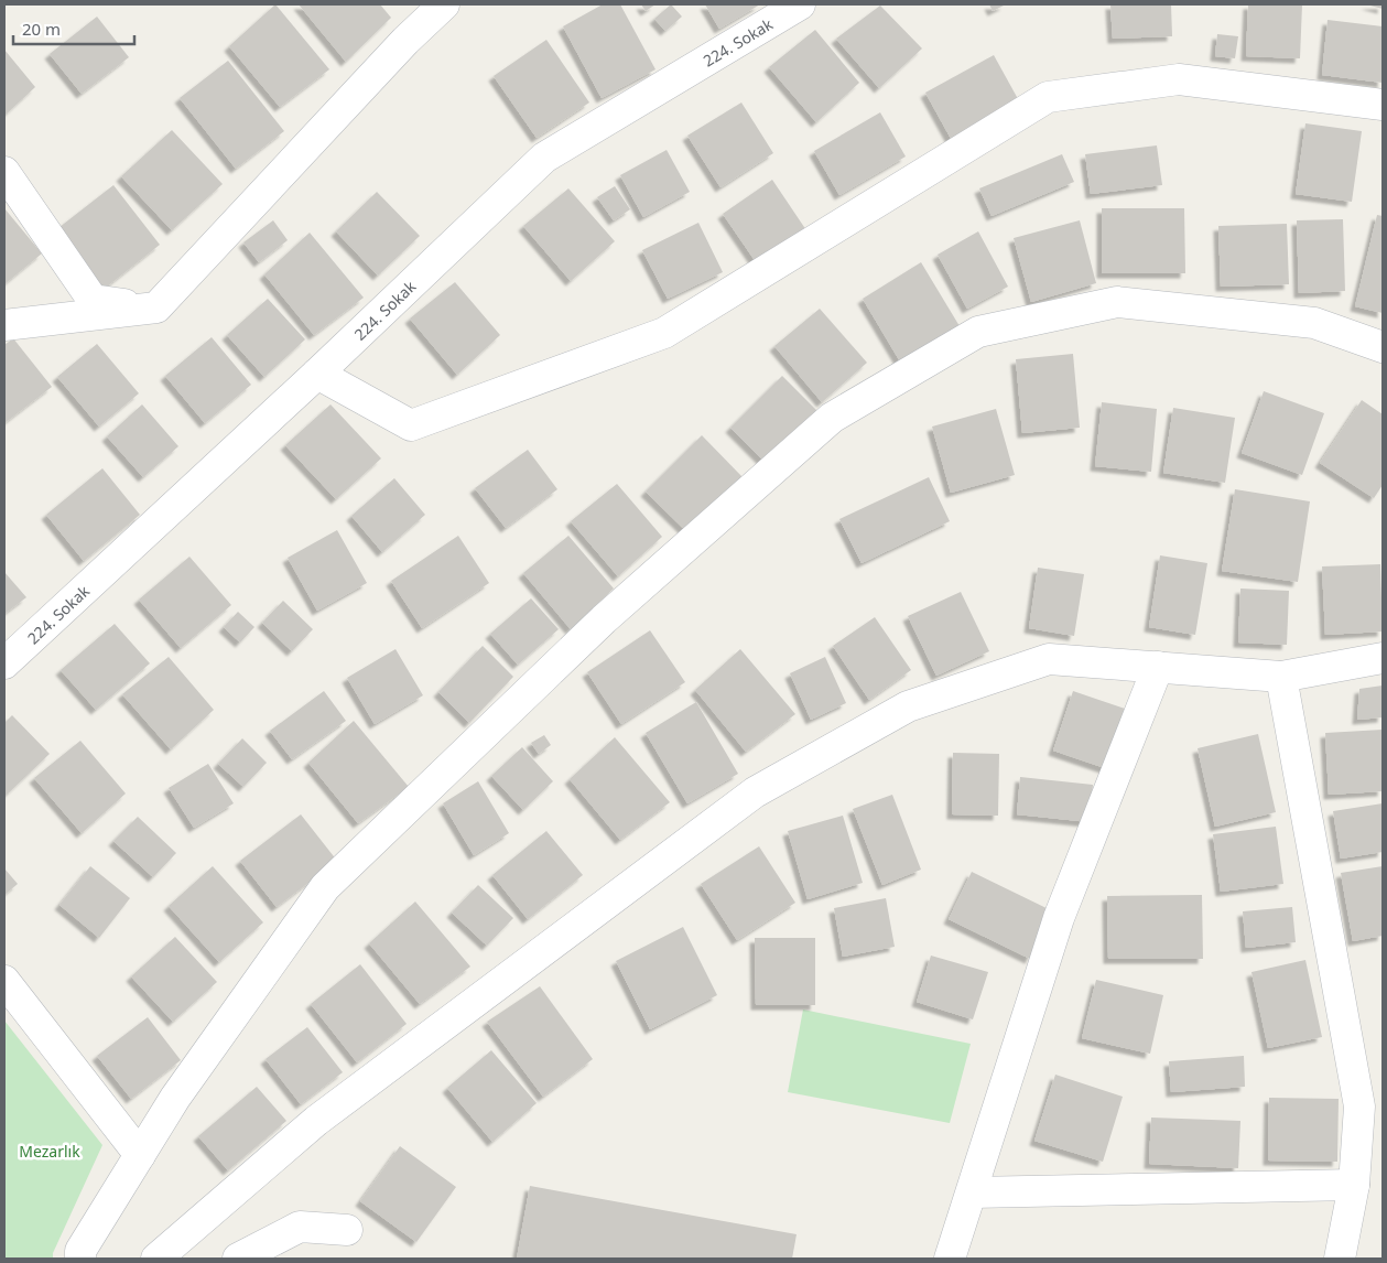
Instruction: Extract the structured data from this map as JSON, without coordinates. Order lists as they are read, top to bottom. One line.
{"streets":{"street":["224. Sokak"]},"parks":["Mezarlık"],"scale_bar":"20 m"}
